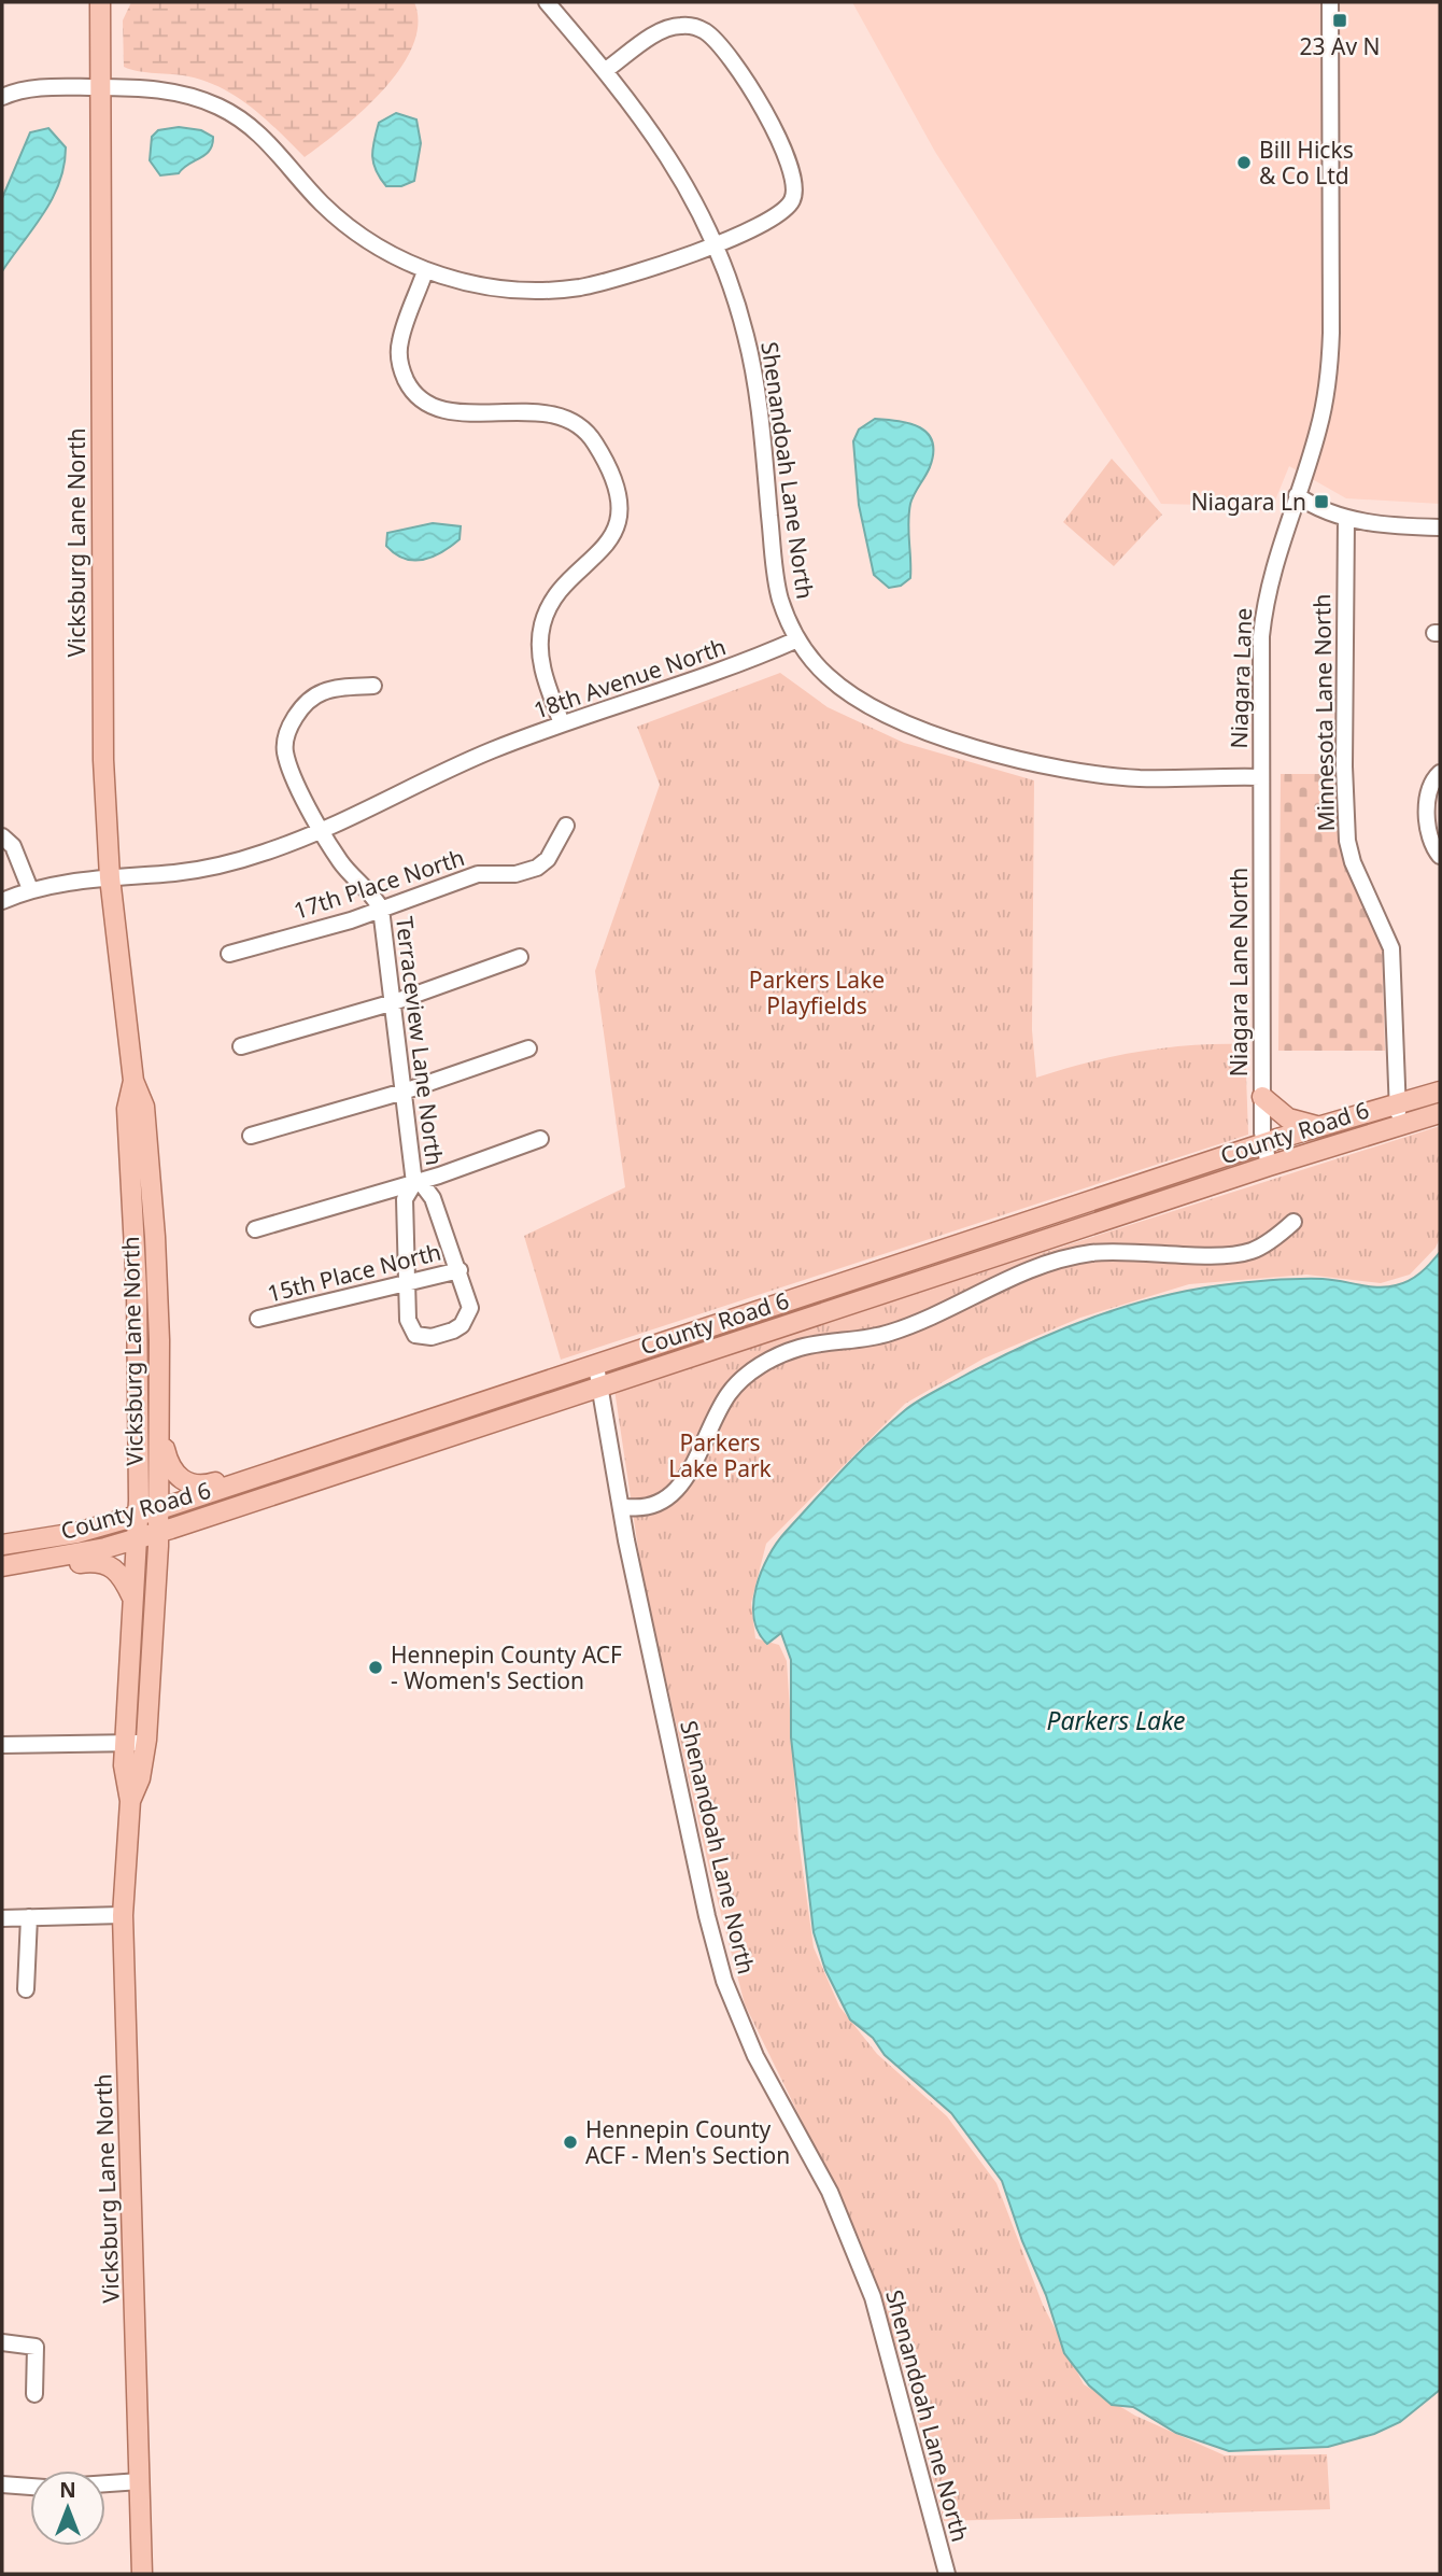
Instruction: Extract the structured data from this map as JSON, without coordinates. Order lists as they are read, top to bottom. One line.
{"streets":{"main road":["Vicksburg Lane North","County Road 6"],"street":["Shenandoah Lane North","18th Avenue North","Niagara Lane","Minnesota Lane North","17th Place North","Niagara Lane North","Terraceview Lane North","15th Place North"]},"crossings":[["Shenandoah Lane North","18th Avenue North"],["Shenandoah Lane North","County Road 6"],["Vicksburg Lane North","18th Avenue North"],["Vicksburg Lane North","County Road 6"],["18th Avenue North","Terraceview Lane North"],["Niagara Lane","Niagara Lane North"],["Minnesota Lane North","County Road 6"],["17th Place North","Terraceview Lane North"],["Niagara Lane North","County Road 6"],["Terraceview Lane North","15th Place North"]],"water":["Parkers Lake"],"parks":["Parkers Lake Playfields","Parkers Lake Park"],"places":{"transit":["23 Av N","Niagara Ln"],"other":["Bill Hicks & Co Ltd","Hennepin County ACF - Women's Section","Hennepin County ACF - Men's Section"]},"north":"top"}
